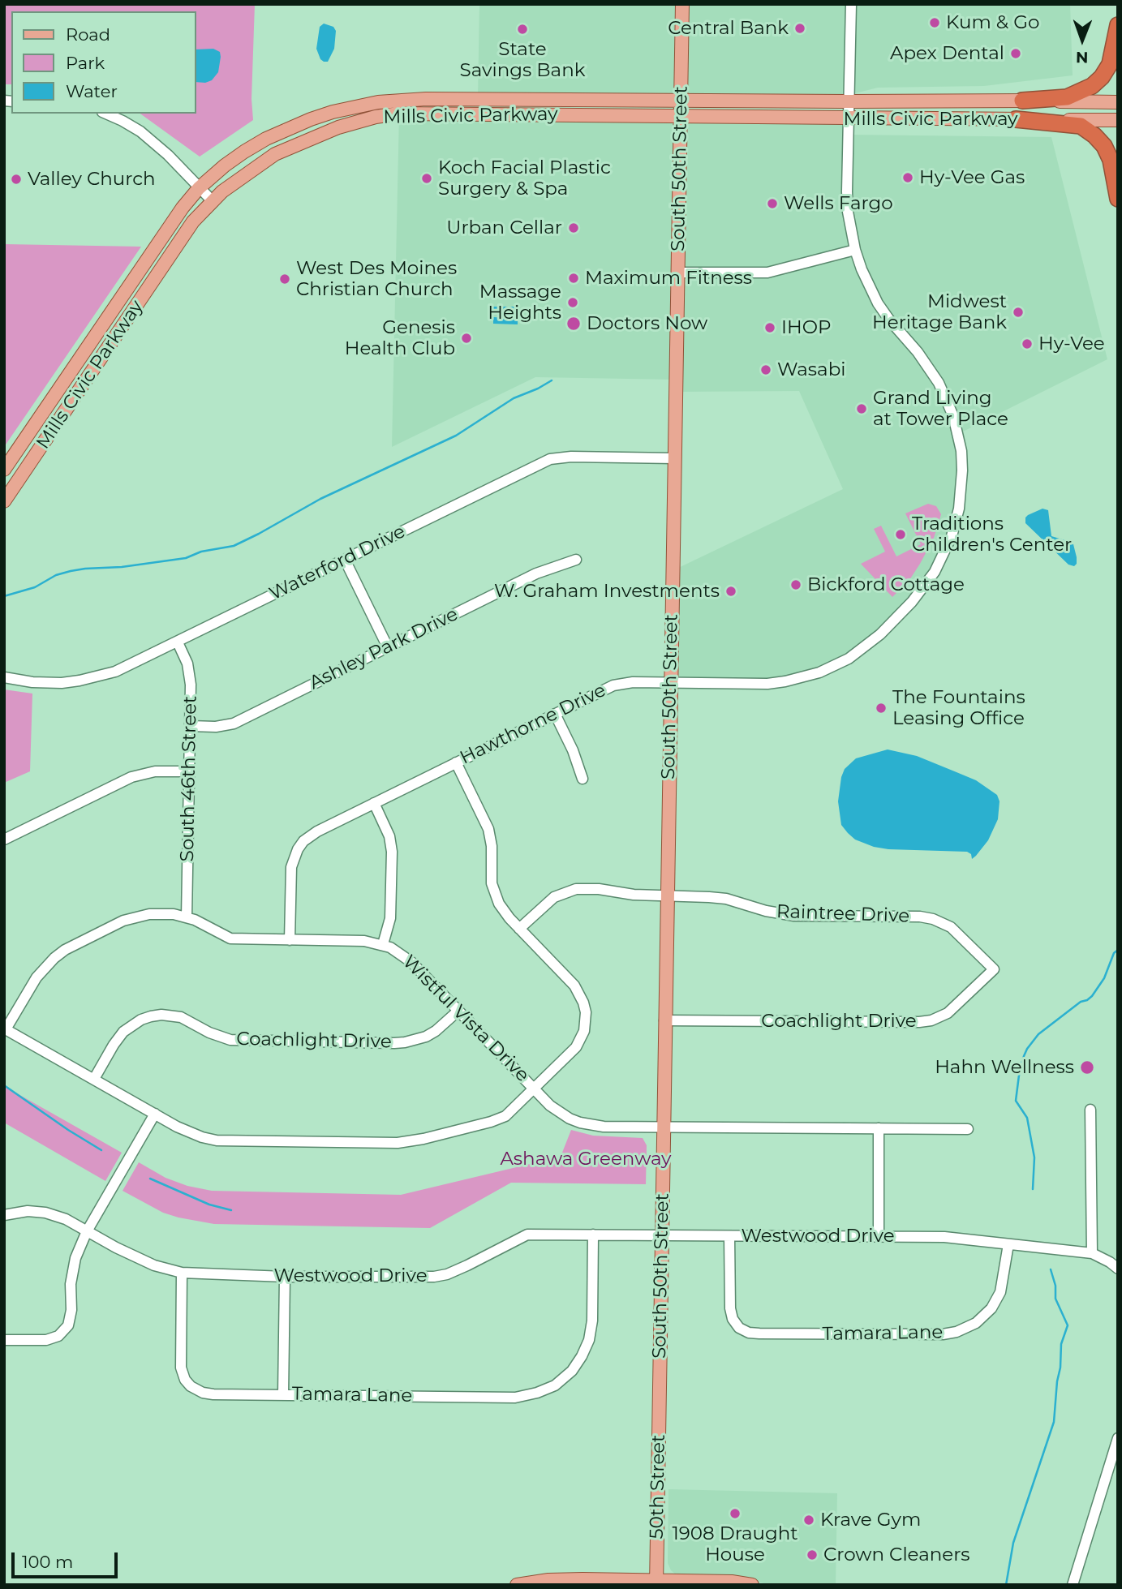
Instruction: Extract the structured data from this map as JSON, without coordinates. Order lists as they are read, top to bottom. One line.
{"streets":{"main road":["Mills Civic Parkway","South 50th Street","50th Street"],"street":["Waterford Drive","Ashley Park Drive","Hawthorne Drive","South 46th Street","Raintree Drive","Wistful Vista Drive","Coachlight Drive","Westwood Drive","Tamara Lane"]},"crossings":[["Mills Civic Parkway","South 50th Street"],["Mills Civic Parkway","Hawthorne Drive"],["South 50th Street","Waterford Drive"],["South 50th Street","Hawthorne Drive"],["South 50th Street","Raintree Drive"],["South 50th Street","Wistful Vista Drive"],["South 50th Street","Coachlight Drive"],["South 50th Street","Westwood Drive"],["South 50th Street","50th Street"],["Waterford Drive","South 46th Street"],["Ashley Park Drive","South 46th Street"],["Hawthorne Drive","Wistful Vista Drive"],["South 46th Street","Wistful Vista Drive"],["Raintree Drive","Coachlight Drive"],["Wistful Vista Drive","Coachlight Drive"],["Westwood Drive","Tamara Lane"]],"parks":["Ashawa Greenway"],"places":["Kum & Go","Central Bank","State Savings Bank","Apex Dental","Hy-Vee Gas","Koch Facial Plastic Surgery & Spa","Valley Church","Wells Fargo","Urban Cellar","Maximum Fitness","West Des Moines Christian Church","Massage Heights","Midwest Heritage Bank","Doctors Now","IHOP","Genesis Health Club","Hy-Vee","Wasabi","Grand Living at Tower Place","Traditions Children's Center","Bickford Cottage","W. Graham Investments","The Fountains Leasing Office","Hahn Wellness","1908 Draught House","Krave Gym","Crown Cleaners"],"legend":["Road","Park","Water"],"scale_bar":"100 m","north":"bottom"}
